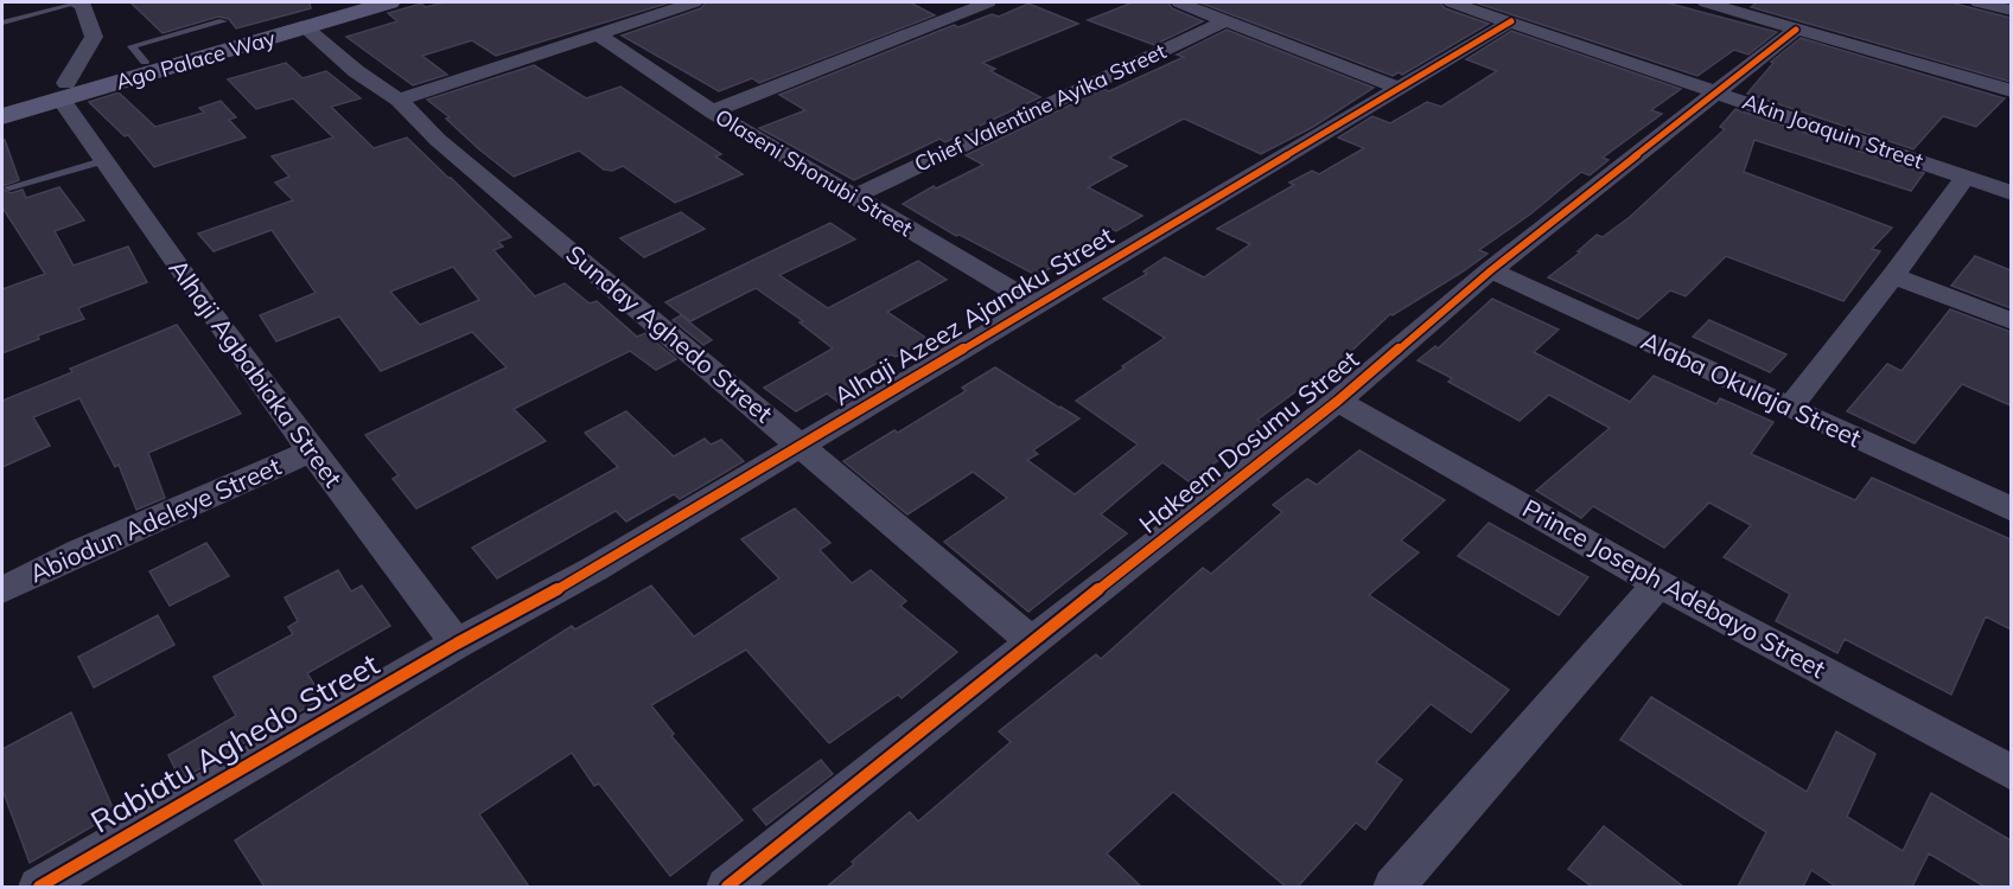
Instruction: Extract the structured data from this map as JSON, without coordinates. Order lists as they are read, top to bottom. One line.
{"streets":{"main road":["Ago Palace Way"],"street":["Chief Valentine Ayika Street","Akin Joaquin Street","Olaseni Shonubi Street","Alhaji Azeez Ajanaku Street","Sunday Aghedo Street","Alhaji Agbabiaka Street","Alaba Okulaja Street","Hakeem Dosumu Street","Abiodun Adeleye Street","Prince Joseph Adebayo Street","Rabiatu Aghedo Street"]},"crossings":[["Ago Palace Way","Sunday Aghedo Street"],["Ago Palace Way","Alhaji Agbabiaka Street"],["Chief Valentine Ayika Street","Olaseni Shonubi Street"],["Akin Joaquin Street","Alhaji Azeez Ajanaku Street"],["Akin Joaquin Street","Hakeem Dosumu Street"],["Olaseni Shonubi Street","Alhaji Azeez Ajanaku Street"],["Alhaji Azeez Ajanaku Street","Sunday Aghedo Street"],["Alhaji Azeez Ajanaku Street","Alhaji Agbabiaka Street"],["Alhaji Azeez Ajanaku Street","Rabiatu Aghedo Street"],["Sunday Aghedo Street","Hakeem Dosumu Street"],["Alhaji Agbabiaka Street","Abiodun Adeleye Street"],["Alhaji Agbabiaka Street","Rabiatu Aghedo Street"],["Alaba Okulaja Street","Hakeem Dosumu Street"],["Hakeem Dosumu Street","Prince Joseph Adebayo Street"]]}
